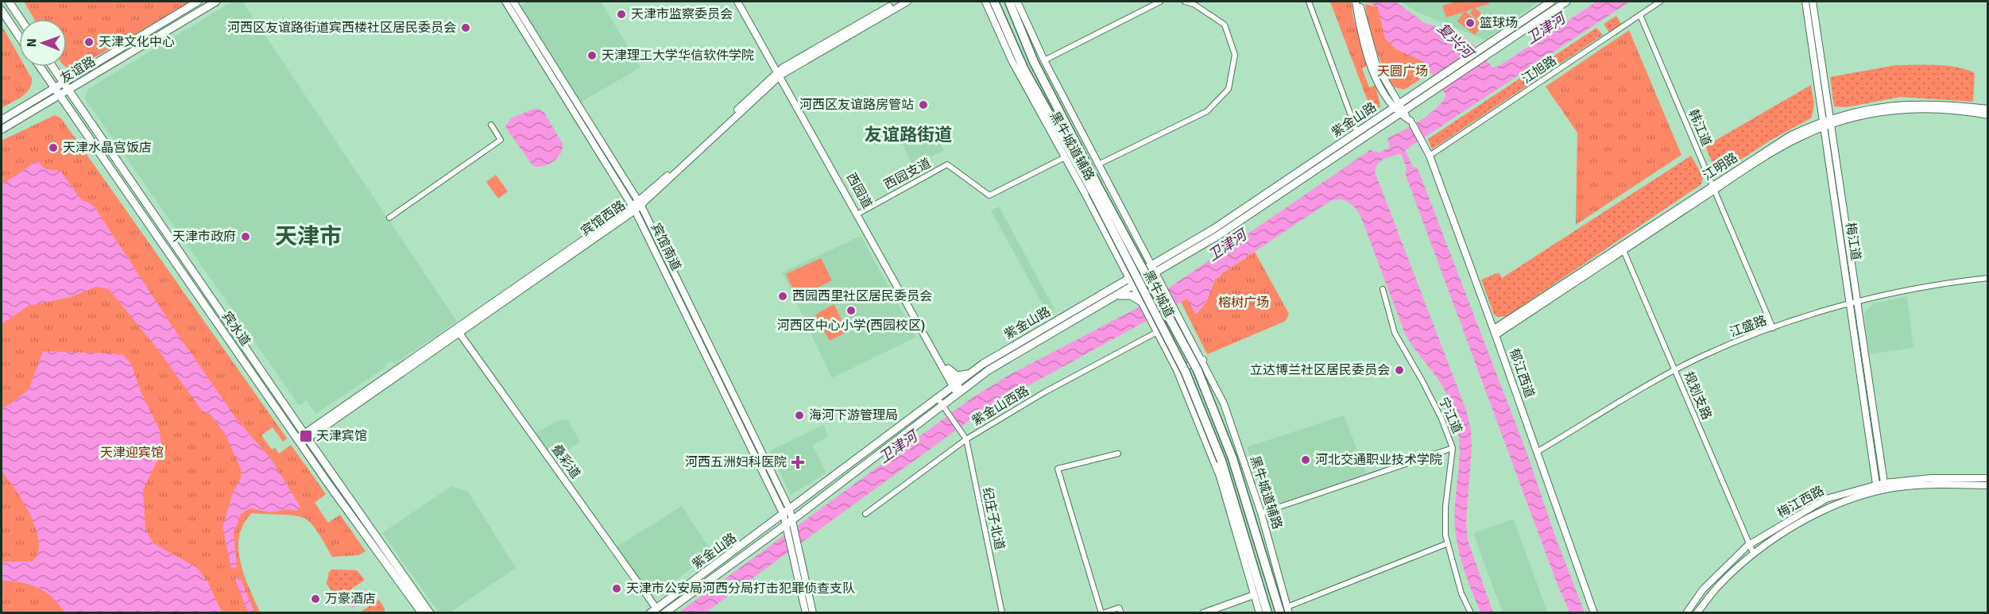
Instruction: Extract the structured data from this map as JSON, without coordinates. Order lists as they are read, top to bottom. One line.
{"streets":{"highway":["黑牛城道"],"main road":["友谊路","紫金山路","黑牛城道辅路","江明路","西园道","宾馆西路","梅江道","宾馆南道","宾水道","郁江西道","叠彩道","梅江西路"],"street":["江旭路","韩江道","西园支道","江盛路","规划支路","紫金山西路","宁江道","纪庄子北道"]},"crossings":[["友谊路","宾水道"],["江旭路","韩江道"],["江旭路","郁江西道"],["紫金山路","黑牛城道辅路"],["紫金山路","西园道"],["紫金山路","宾馆南道"],["紫金山路","郁江西道"],["紫金山路","叠彩道"],["紫金山路","纪庄子北道"],["韩江道","江明路"],["韩江道","江盛路"],["黑牛城道辅路","西园支道"],["黑牛城道辅路","紫金山西路"],["江明路","梅江道"],["江明路","郁江西道"],["江明路","规划支路"],["西园支道","西园道"],["宾馆西路","宾馆南道"],["宾馆西路","宾水道"],["宾馆西路","叠彩道"],["梅江道","江盛路"],["梅江道","梅江西路"],["江盛路","郁江西道"],["江盛路","规划支路"],["规划支路","梅江西路"],["紫金山西路","纪庄子北道"]],"districts":["友谊路街道","天津市"],"water":["卫津河","复兴河"],"parks":["天圆广场","榕树广场","天津迎宾馆"],"places":{"other":["天津市监察委员会","篮球场","河西区友谊路街道宾西楼社区居民委员会","天津文化中心","天津理工大学华信软件学院","河西区友谊路房管站","天津水晶宫饭店","天津市政府","西园西里社区居民委员会","河西区中心小学(西园校区)","立达博兰社区居民委员会","海河下游管理局","河北交通职业技术学院","天津市公安局河西分局打击犯罪侦查支队","万豪酒店"],"transit":["天津宾馆"],"health":["河西五洲妇科医院"]},"north":"left"}
